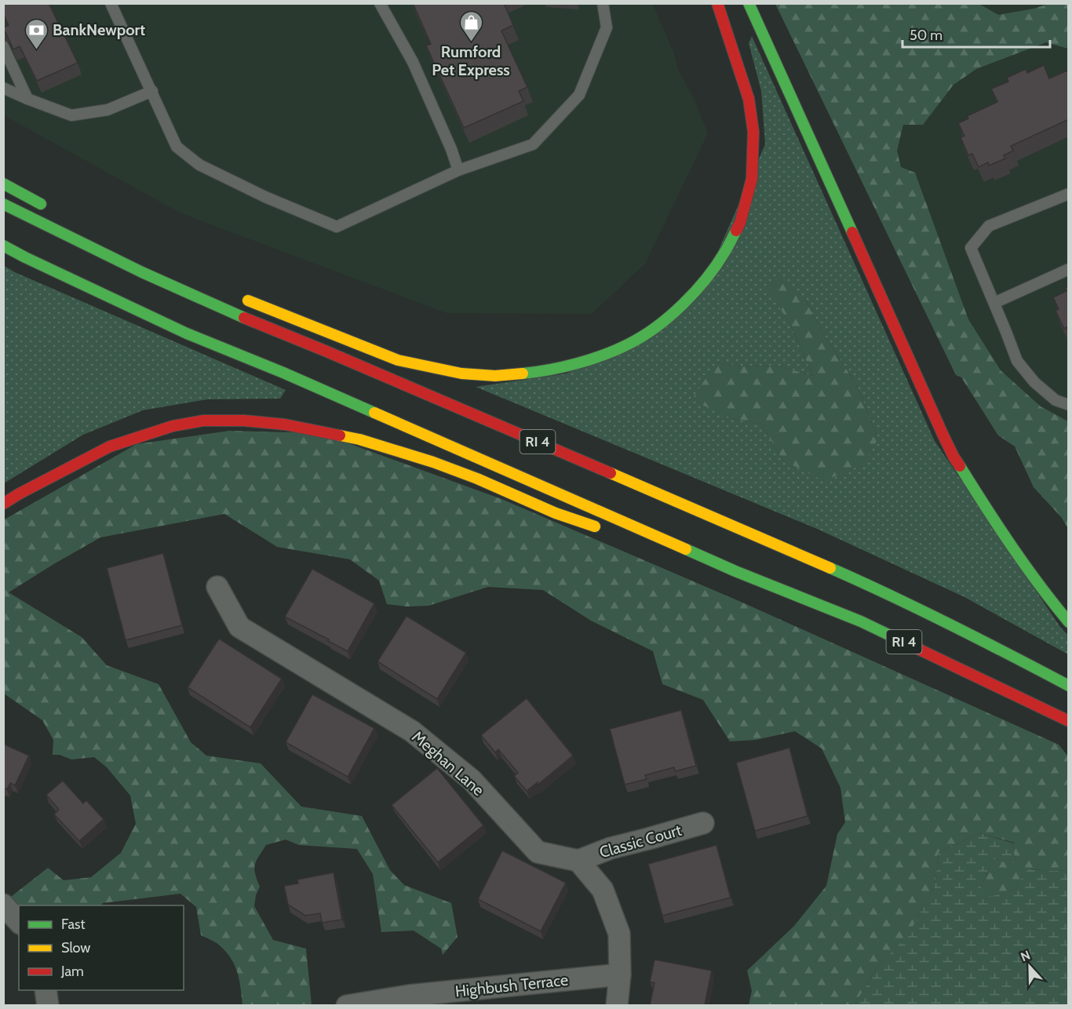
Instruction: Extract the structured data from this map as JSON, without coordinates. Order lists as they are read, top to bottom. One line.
{"streets":{"highway":["RI 4"],"street":["Meghan Lane","Classic Court","Highbush Terrace"]},"crossings":[["Meghan Lane","Classic Court"]],"places":{"shop":["Rumford Pet Express"],"bank":["BankNewport"]},"legend":["Fast","Slow","Jam"],"scale_bar":"50 m","north":"top"}
